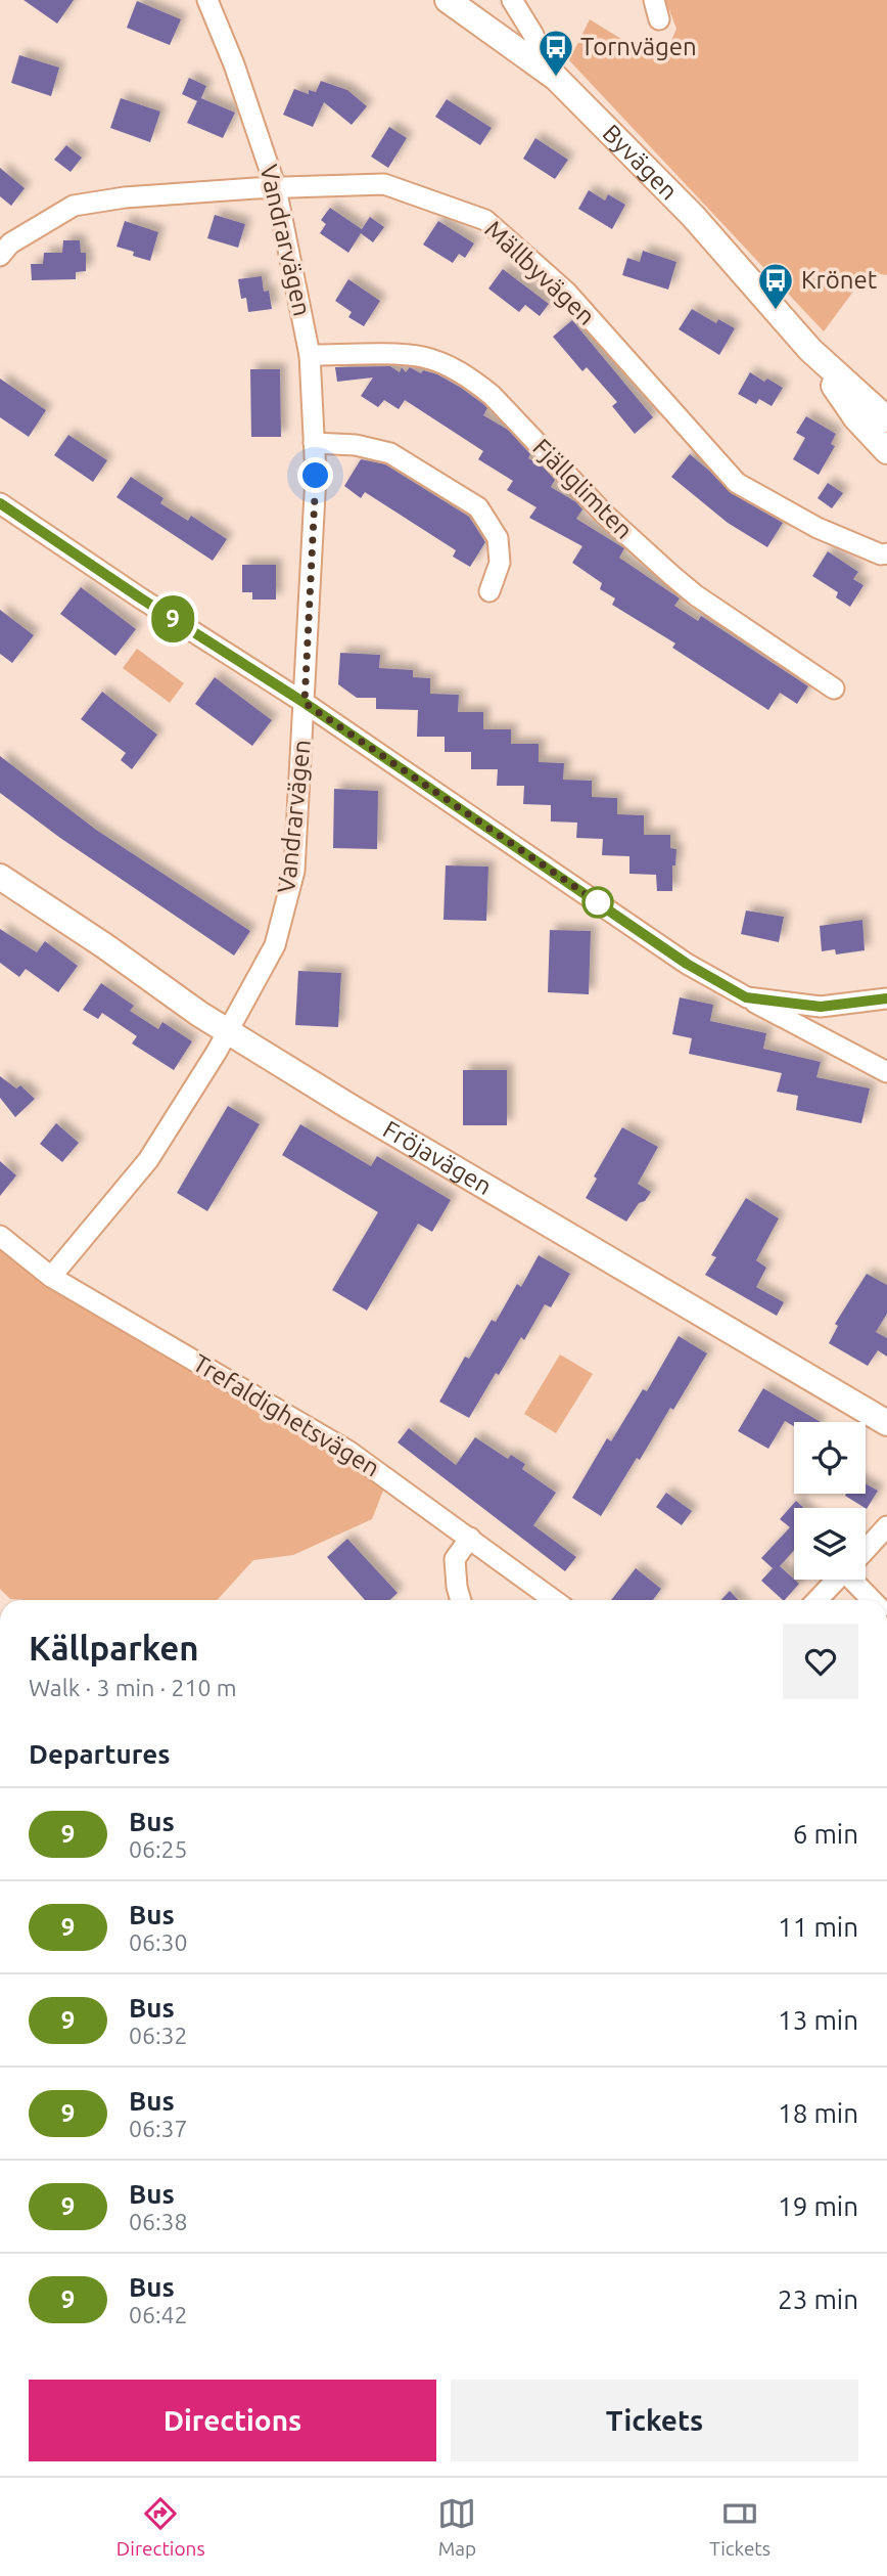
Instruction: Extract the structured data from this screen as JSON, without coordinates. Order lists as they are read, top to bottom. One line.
{"streets":{"street":["Byvägen","Vandrarvägen","Mällbyvägen","Fjällglimten","Fröjavägen","Trefaldighetsvägen"]},"crossings":[["Vandrarvägen","Mällbyvägen"],["Vandrarvägen","Fjällglimten"],["Vandrarvägen","Fröjavägen"],["Vandrarvägen","Trefaldighetsvägen"]],"places":{"bus stop":["Tornvägen","Krönet"]},"lines":["bus line 9"],"page":{"on_map":"9","heading":[["Källparken","Walk · 3 min · 210 m"],"Departures"],"list":[{"mark":"9","name":"Bus","note":"06:25","value":"6 min"},{"mark":"9","name":"Bus","note":"06:30","value":"11 min"},{"mark":"9","name":"Bus","note":"06:32","value":"13 min"},{"mark":"9","name":"Bus","note":"06:37","value":"18 min"},{"mark":"9","name":"Bus","note":"06:38","value":"19 min"},{"mark":"9","name":"Bus","note":"06:42","value":"23 min"}],"buttons":["Directions","Tickets"],"tabs":["Directions","Map","Tickets"]}}
